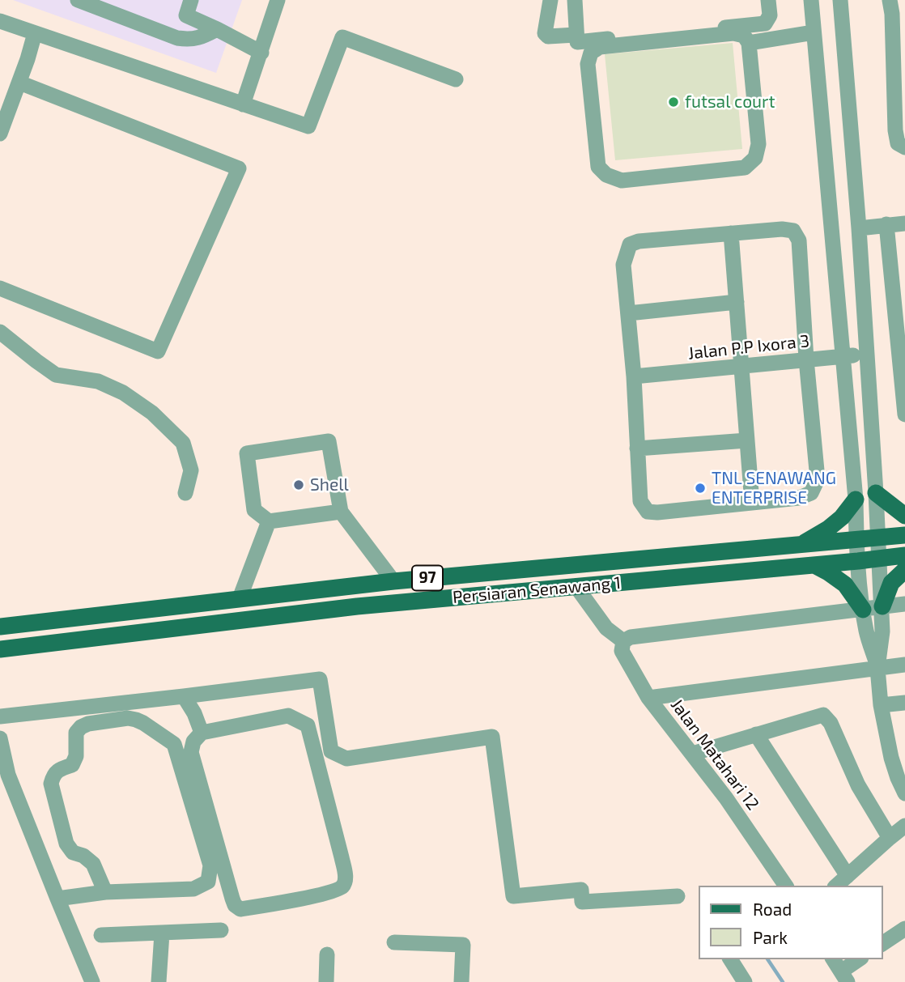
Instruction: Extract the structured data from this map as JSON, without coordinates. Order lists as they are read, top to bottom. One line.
{"streets":{"main road":["97","Persiaran Senawang 1"],"street":["Jalan P.P Ixora 3","Jalan Matahari 12"]},"places":["futsal court","Shell","TNL SENAWANG ENTERPRISE"],"legend":["Road","Park"]}
